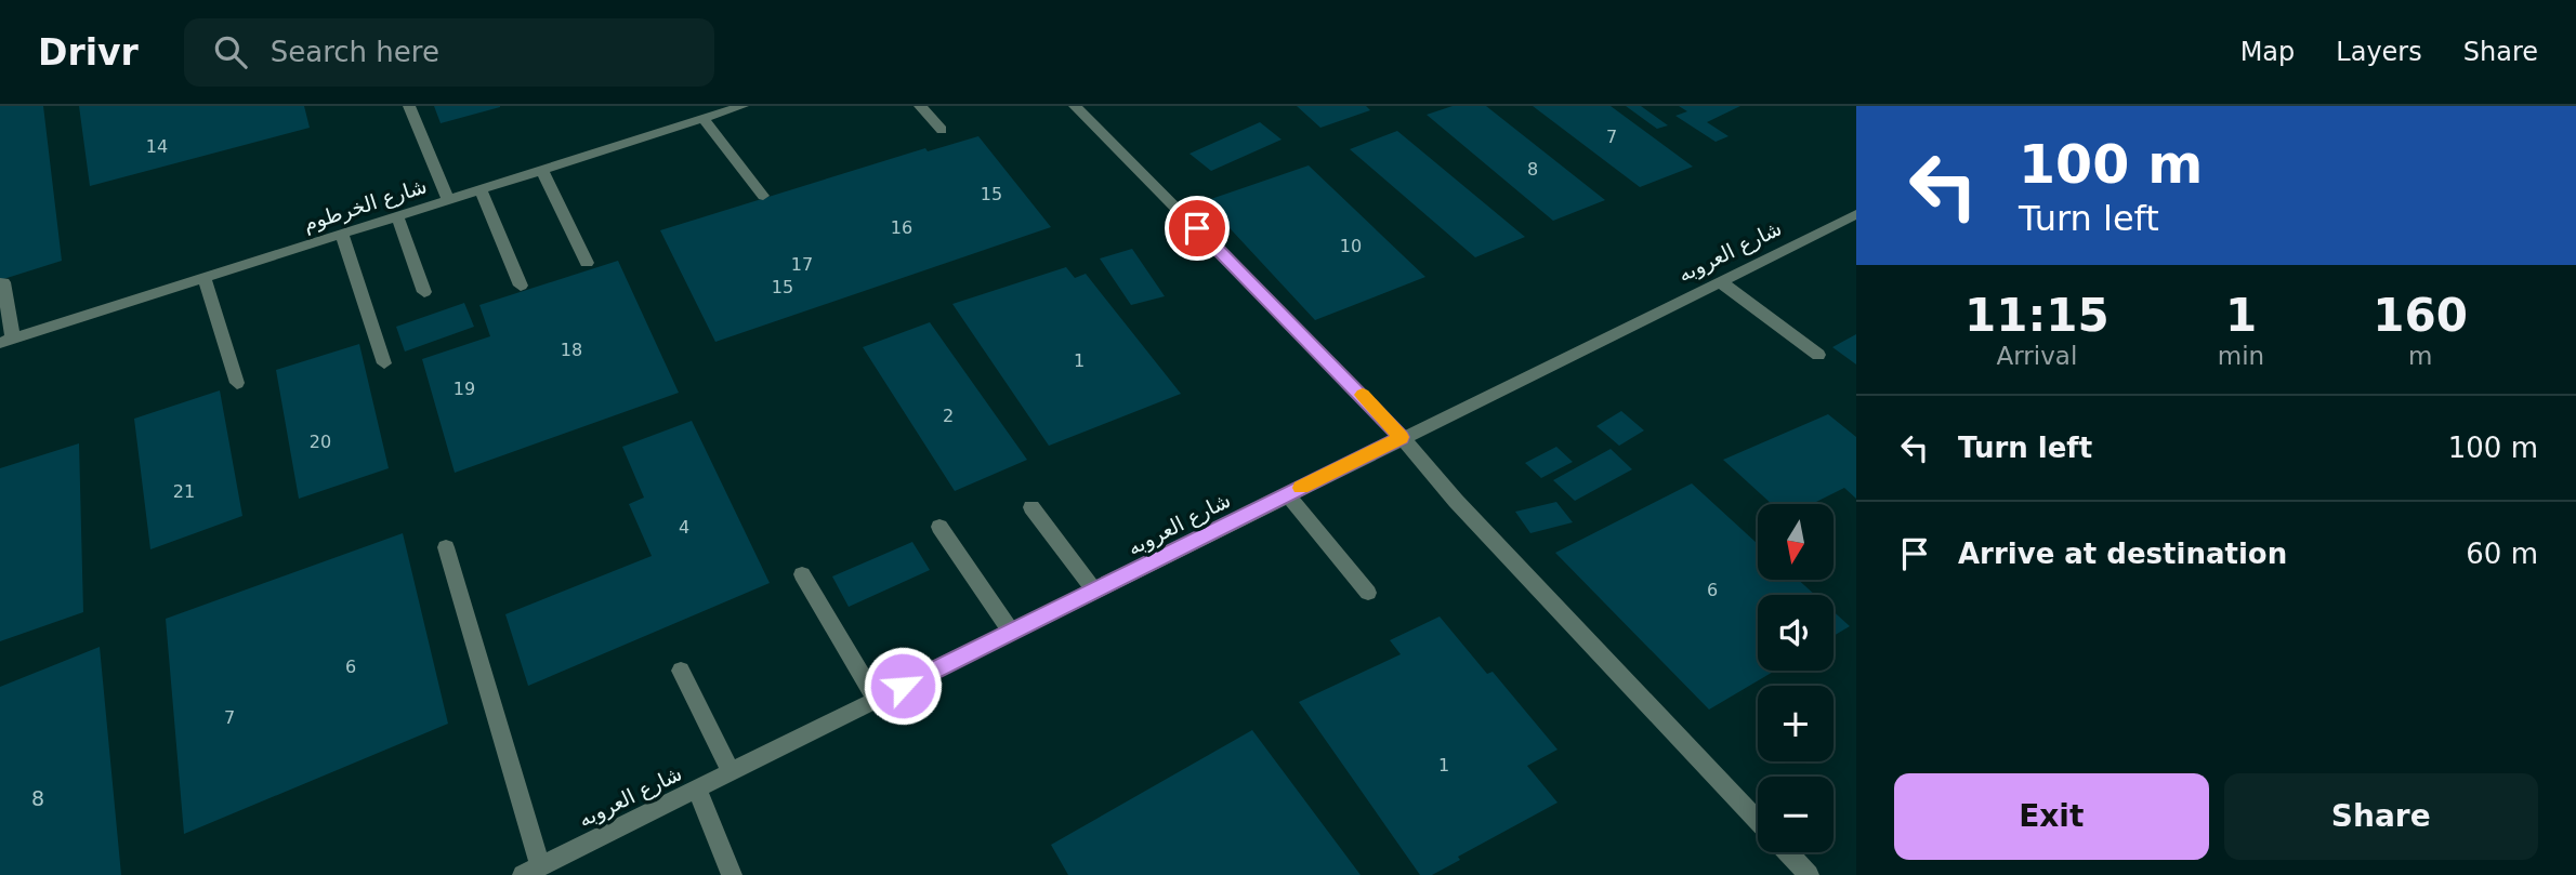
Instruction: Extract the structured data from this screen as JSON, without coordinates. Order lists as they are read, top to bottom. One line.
{"streets":{"lane":["شارع الخرطوم","شارع العروبه"]},"house_numbers":["7","14","8","15","16","10","17","15","18","1","19","2","20","21","4","6","6","7","1","8"],"north":"bottom","page":{"header":"Drivr","search":"Search here","nav":["Map","Layers","Share"],"turn":["100 m","Turn left"],"eta":["11:15","Arrival","1","min","160","m"],"list":[{"name":"Turn left","value":"100 m"},{"name":"Arrive at destination","value":"60 m"}],"map_buttons":["+","−"],"buttons":["Exit","Share"]}}
